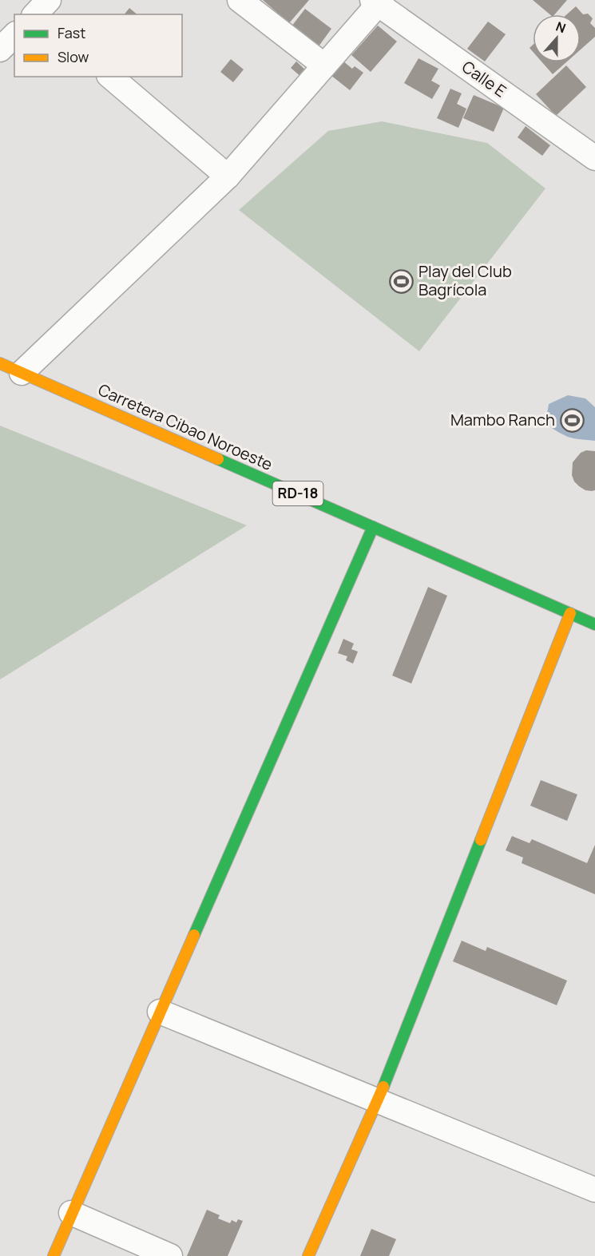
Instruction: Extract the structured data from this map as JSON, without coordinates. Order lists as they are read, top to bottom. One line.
{"streets":{"street":["Calle E","Carretera Cibao Noroeste","RD-18"]},"places":{"sports":["Play del Club Bagrícola","Mambo Ranch"]},"legend":["Fast","Slow"],"north":"top"}
